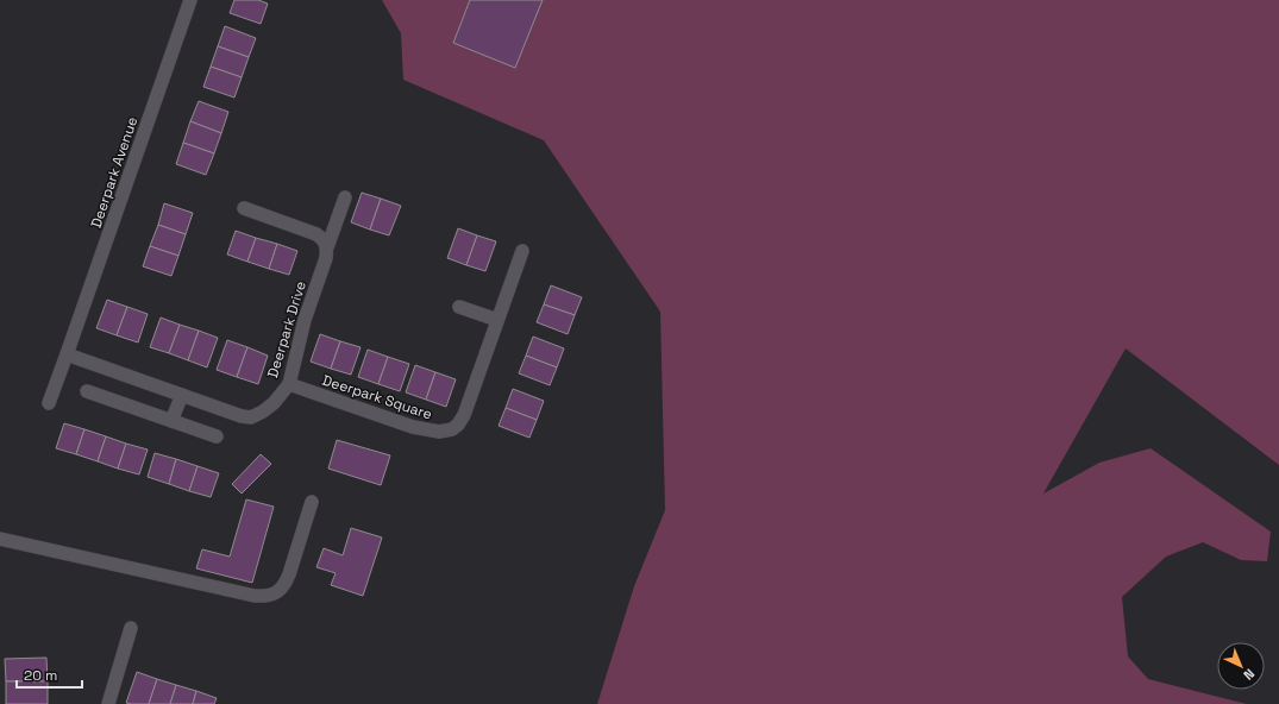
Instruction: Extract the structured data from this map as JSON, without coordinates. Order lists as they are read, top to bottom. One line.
{"streets":{"street":["Deerpark Avenue","Deerpark Drive","Deerpark Square"]},"crossings":[["Deerpark Avenue","Deerpark Drive"],["Deerpark Drive","Deerpark Square"]],"scale_bar":"20 m","north":"bottom right"}
